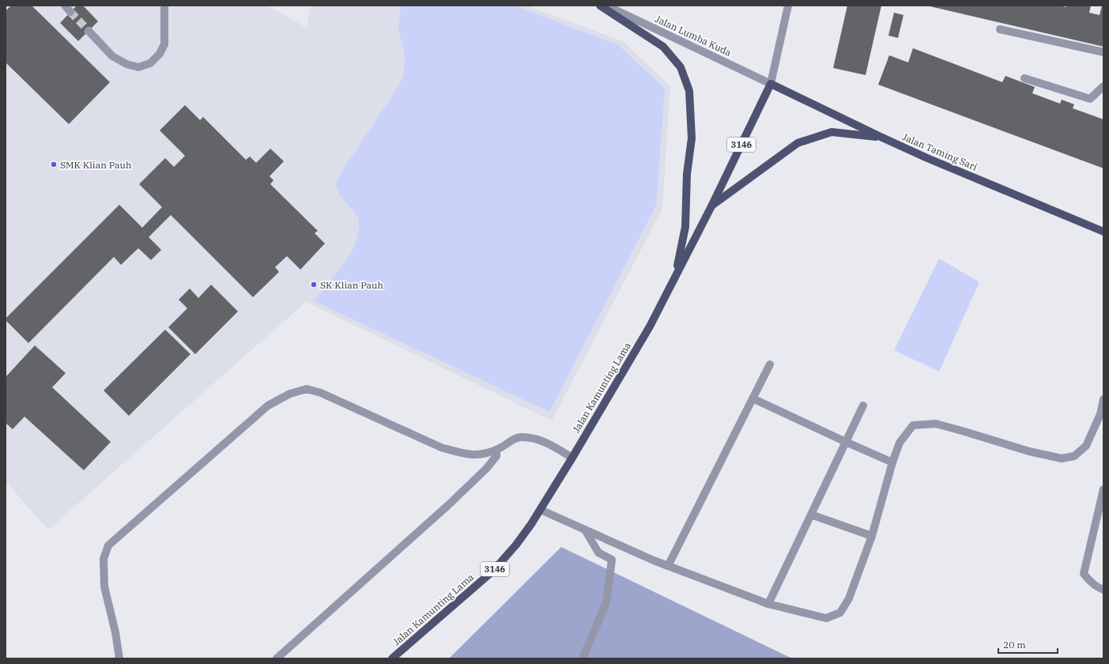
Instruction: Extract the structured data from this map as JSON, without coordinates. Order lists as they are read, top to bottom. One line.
{"streets":{"main road":["3146","Jalan Taming Sari","Jalan Kamunting Lama"],"street":["Jalan Lumba Kuda"]},"crossings":[["Jalan Lumba Kuda","Jalan Taming Sari"],["Jalan Lumba Kuda","Jalan Kamunting Lama"],["Jalan Taming Sari","Jalan Kamunting Lama"]],"places":["SMK Klian Pauh","SK Klian Pauh"],"scale_bar":"20 m"}
